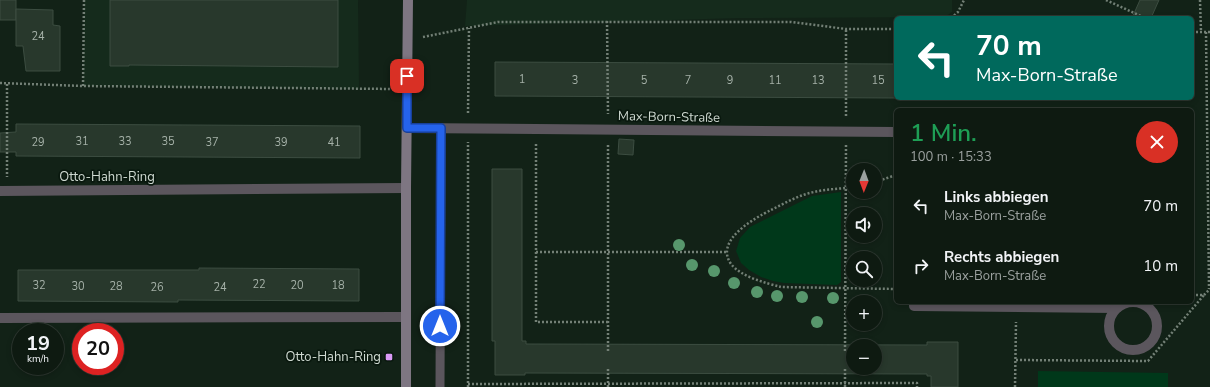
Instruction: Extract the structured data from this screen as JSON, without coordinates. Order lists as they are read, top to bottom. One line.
{"streets":{"street":["Max-Born-Straße","Otto-Hahn-Ring"]},"places":{"transit":["Otto-Hahn-Ring"]},"house_numbers":["24","1","3","5","7","9","11","13","15","31","33","35","29","37","39","41","22","32","20","18","30","28","26","24"],"north":"bottom","page":{"turn":["70 m","Max-Born-Straße"],"heading":["1 Min.","100 m · 15:33"],"map_buttons":["+","−"],"list":[{"name":"Links abbiegen","note":"Max-Born-Straße","value":"70 m"},{"name":"Rechts abbiegen","note":"Max-Born-Straße","value":"10 m"}],"speed":"19 km/h","limit":"20"}}
